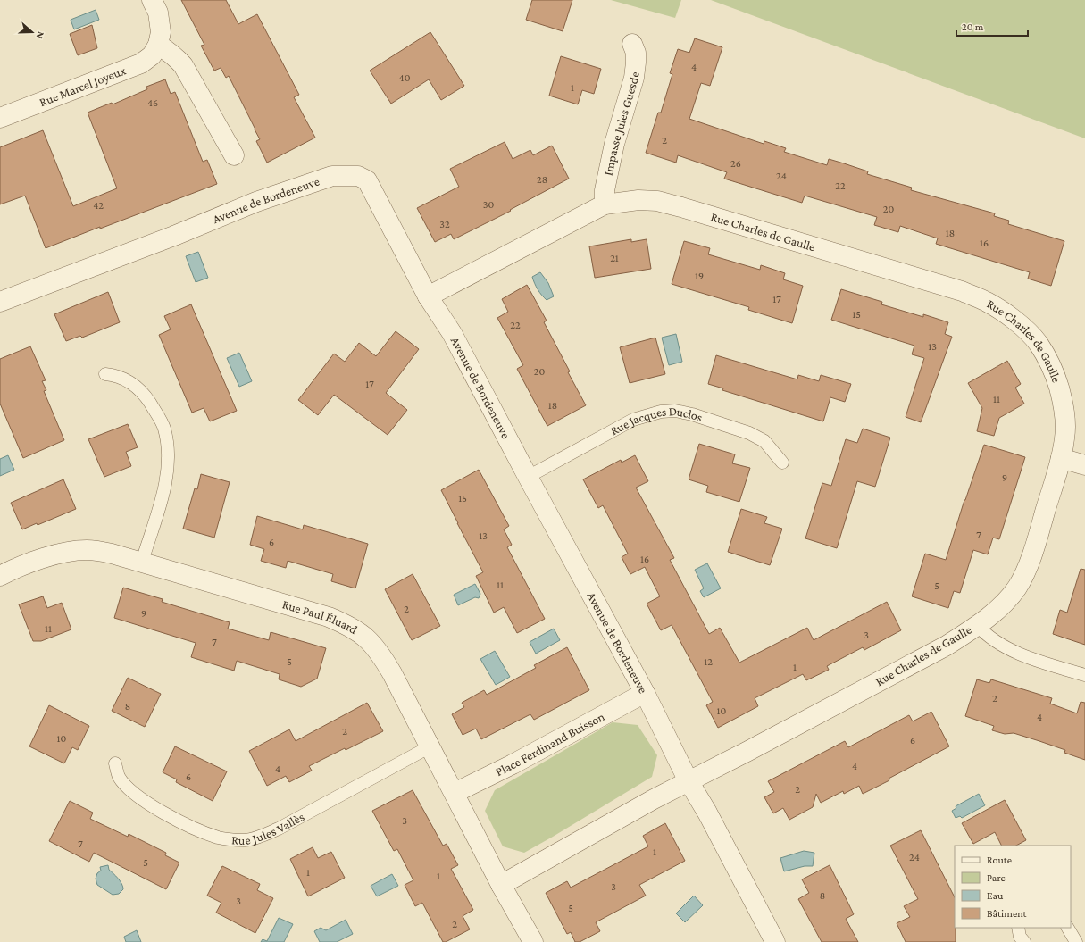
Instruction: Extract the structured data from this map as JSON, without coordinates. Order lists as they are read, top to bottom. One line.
{"streets":{"street":["Rue Marcel Joyeux","Impasse Jules Guesde","Avenue de Bordeneuve","Rue Charles de Gaulle","Rue Paul Éluard","Place Ferdinand Buisson"],"lane":["Rue Jacques Duclos","Rue Jules Vallès"]},"crossings":[["Impasse Jules Guesde","Rue Charles de Gaulle"],["Avenue de Bordeneuve","Rue Charles de Gaulle"],["Avenue de Bordeneuve","Rue Jacques Duclos"],["Avenue de Bordeneuve","Place Ferdinand Buisson"],["Rue Paul Éluard","Place Ferdinand Buisson"],["Rue Paul Éluard","Rue Jules Vallès"]],"house_numbers":["4","40","1","46","2","26","24","28","22","30","42","20","32","18","16","21","19","17","15","22","13","20","17","11","18","9","15","7","13","6","16","11","5","2","9","11","3","7","5","12","1","2","8","10","4","2","10","6","4","4","6","2","3","7","1","24","5","1","1","3","8","3","5","2"],"legend":["Route","Parc","Eau","Bâtiment"],"scale_bar":"20 m","north":"right"}
